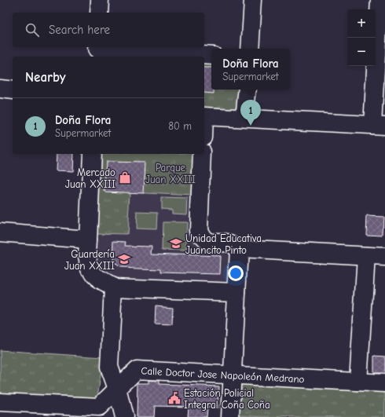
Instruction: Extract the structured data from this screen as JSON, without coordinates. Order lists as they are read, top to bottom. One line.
{"streets":{"street":["Calle Doctor Jose Napoleón Medrano"]},"parks":["Parque Juan XXIII"],"places":{"shop":["Mercado Juan XXIII"],"school or university":["Unidad Educativa Juancito Pinto","Guardería Juan XXIII"],"public building":["Estación Policial Integral Coña Coña"]},"page":{"map_buttons":["+","−"],"search":"Search here","popup":["Doña Flora","Supermarket"],"heading":"Nearby","list":[{"mark":"1","name":"Doña Flora","note":"Supermarket","value":"80 m"}],"pins":"1"}}
